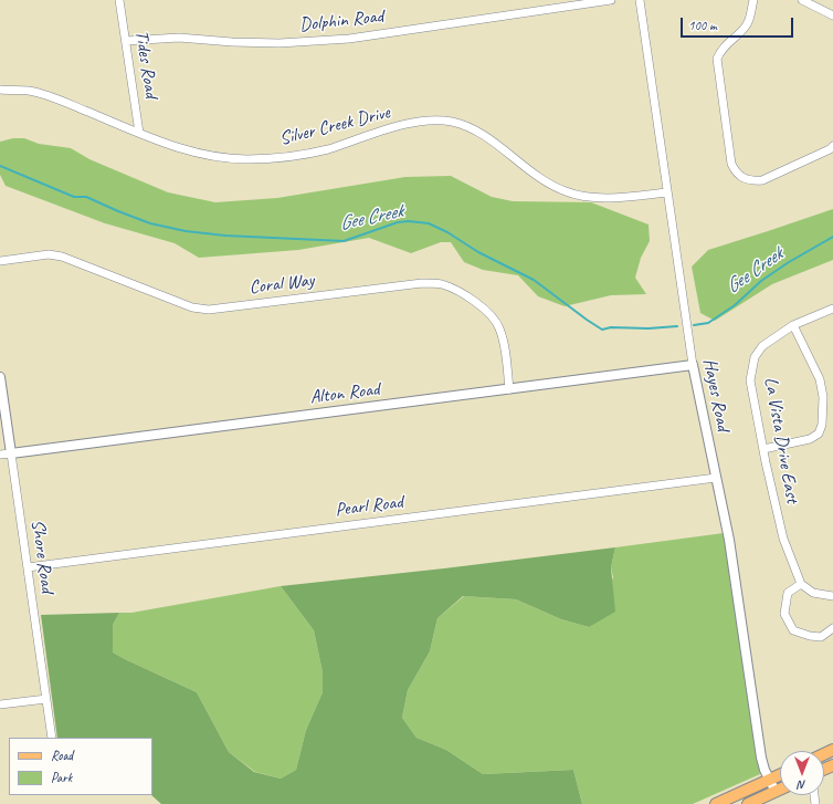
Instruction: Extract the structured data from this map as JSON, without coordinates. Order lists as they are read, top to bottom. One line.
{"streets":{"street":["Dolphin Road","Tides Road","Silver Creek Drive","Coral Way","Alton Road","Hayes Road","La Vista Drive East","Pearl Road","Shore Road"]},"crossings":[["Dolphin Road","Tides Road"],["Tides Road","Silver Creek Drive"],["Silver Creek Drive","Hayes Road"],["Coral Way","Alton Road"],["Alton Road","Hayes Road"],["Alton Road","Shore Road"],["Hayes Road","Pearl Road"],["Pearl Road","Shore Road"]],"water":["Gee Creek"],"legend":["Road","Park"],"scale_bar":"100 m","north":"bottom"}
